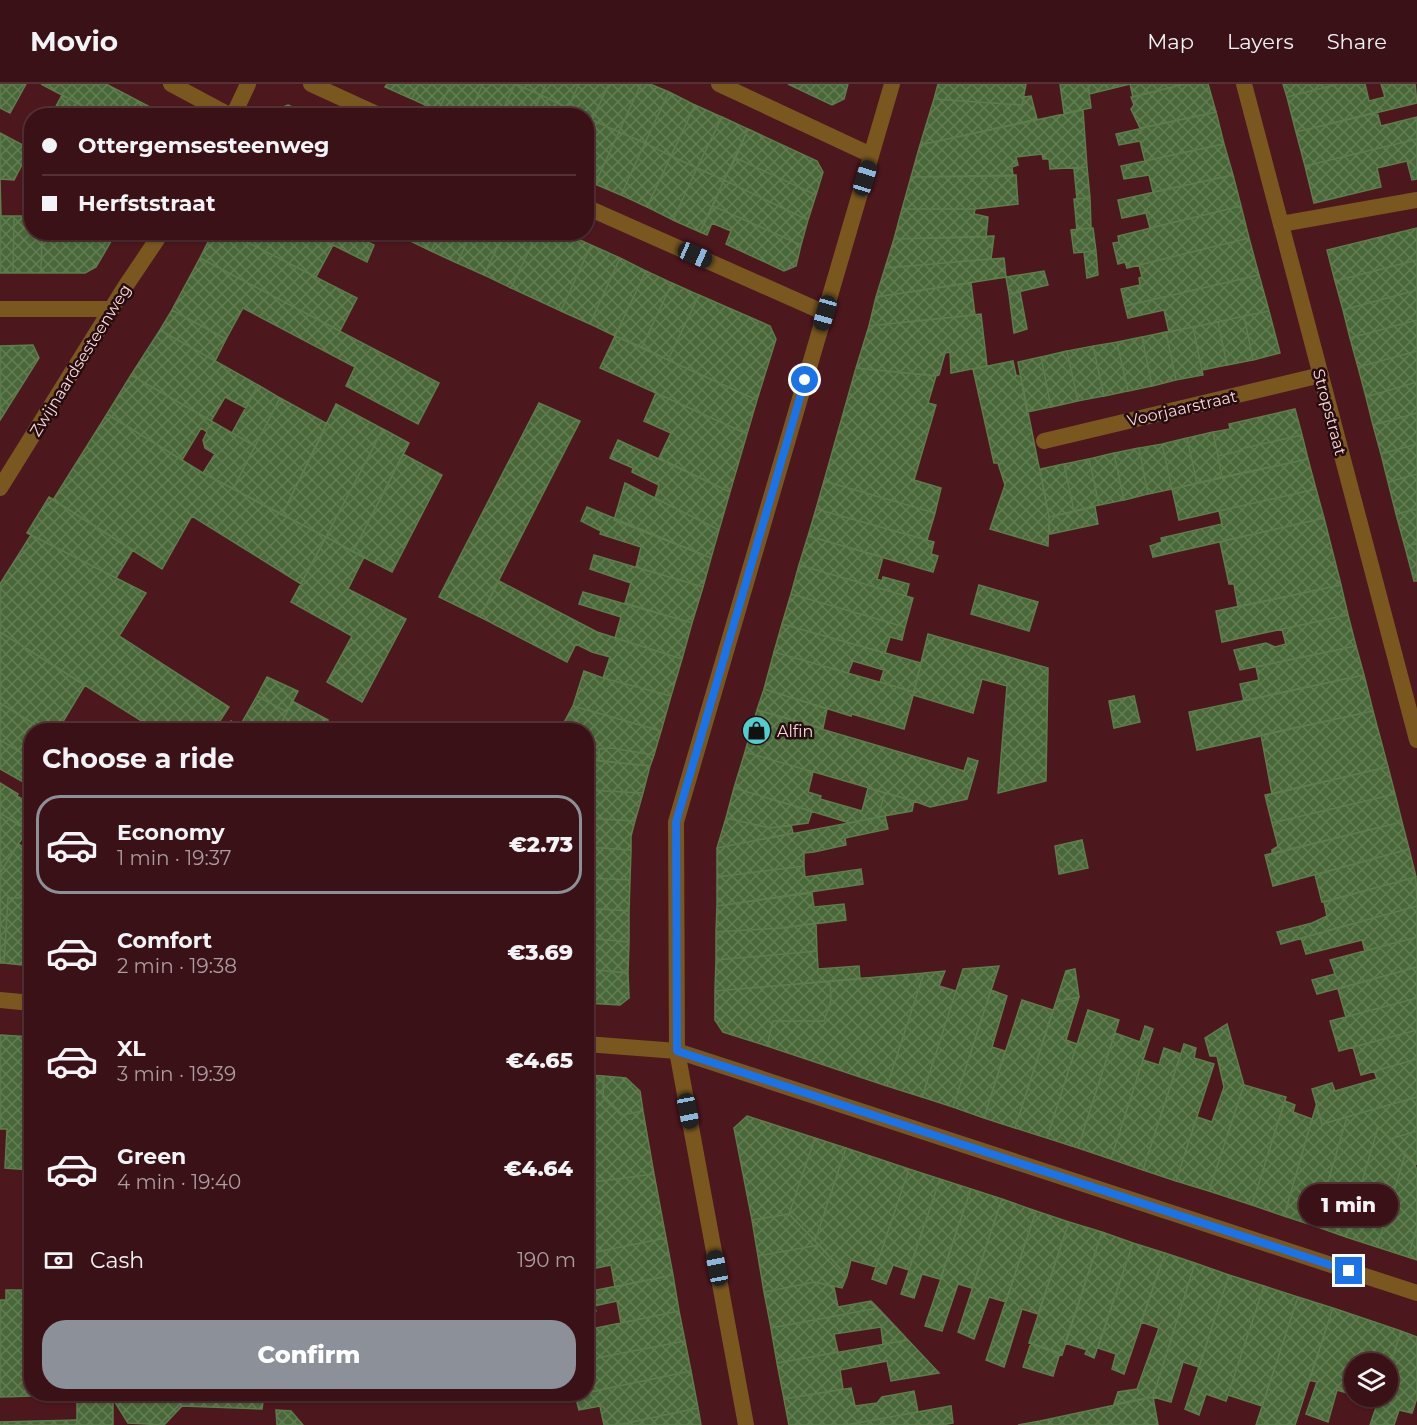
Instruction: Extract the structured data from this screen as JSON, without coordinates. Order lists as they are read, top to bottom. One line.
{"streets":{"street":["Zwijnaardsesteenweg","Voorjaarstraat","Stropstraat"]},"crossings":[["Voorjaarstraat","Stropstraat"]],"places":{"shop":["Alfin"]},"page":{"header":"Movio","nav":["Map","Layers","Share"],"banner":["Ottergemsesteenweg","Herfststraat"],"heading":"Choose a ride","list":[{"name":"Economy","note":"1 min · 19:37","value":"€2.73"},{"name":"Comfort","note":"2 min · 19:38","value":"€3.69"},{"name":"XL","note":"3 min · 19:39","value":"€4.65"},{"name":"Green","note":"4 min · 19:40","value":"€4.64"}],"bubble":"1 min","pay":["Cash","190 m"],"buttons":"Confirm"}}
